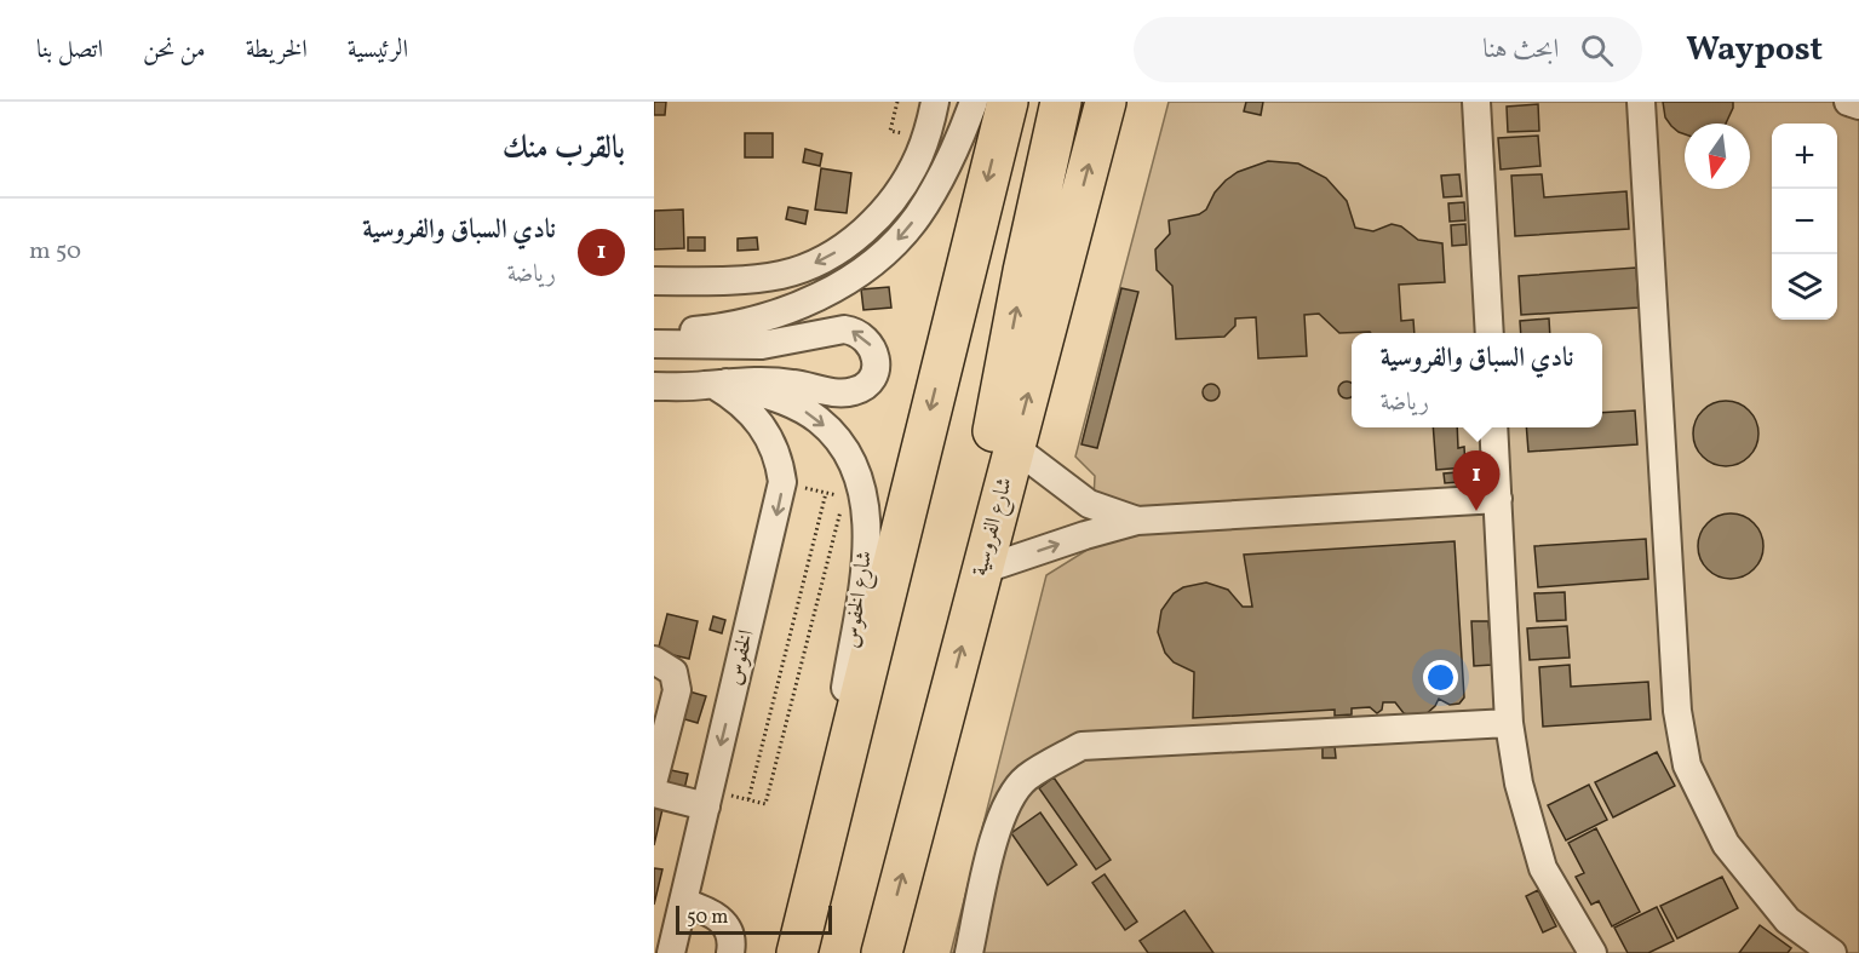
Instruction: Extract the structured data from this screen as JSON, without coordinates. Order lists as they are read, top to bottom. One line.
{"streets":{"highway":["شارع الفروسية"],"street":["شارع الخفوس","الخفوس"]},"crossings":[["شارع الخفوس","الخفوس"]],"one_way":["الخفوس"],"scale_bar":"50 m","north":"bottom","page":{"header":"Waypost","search":"ابحث هنا","nav":["الرئيسية","الخريطة","من نحن","اتصل بنا"],"heading":"بالقرب منك","map_buttons":["+","−"],"list":[{"mark":"1","name":"نادي السباق والفروسية","note":"رياضة","value":"50 m"}],"popup":["نادي السباق والفروسية","رياضة"],"pins":"1","scale":"50 m"}}
